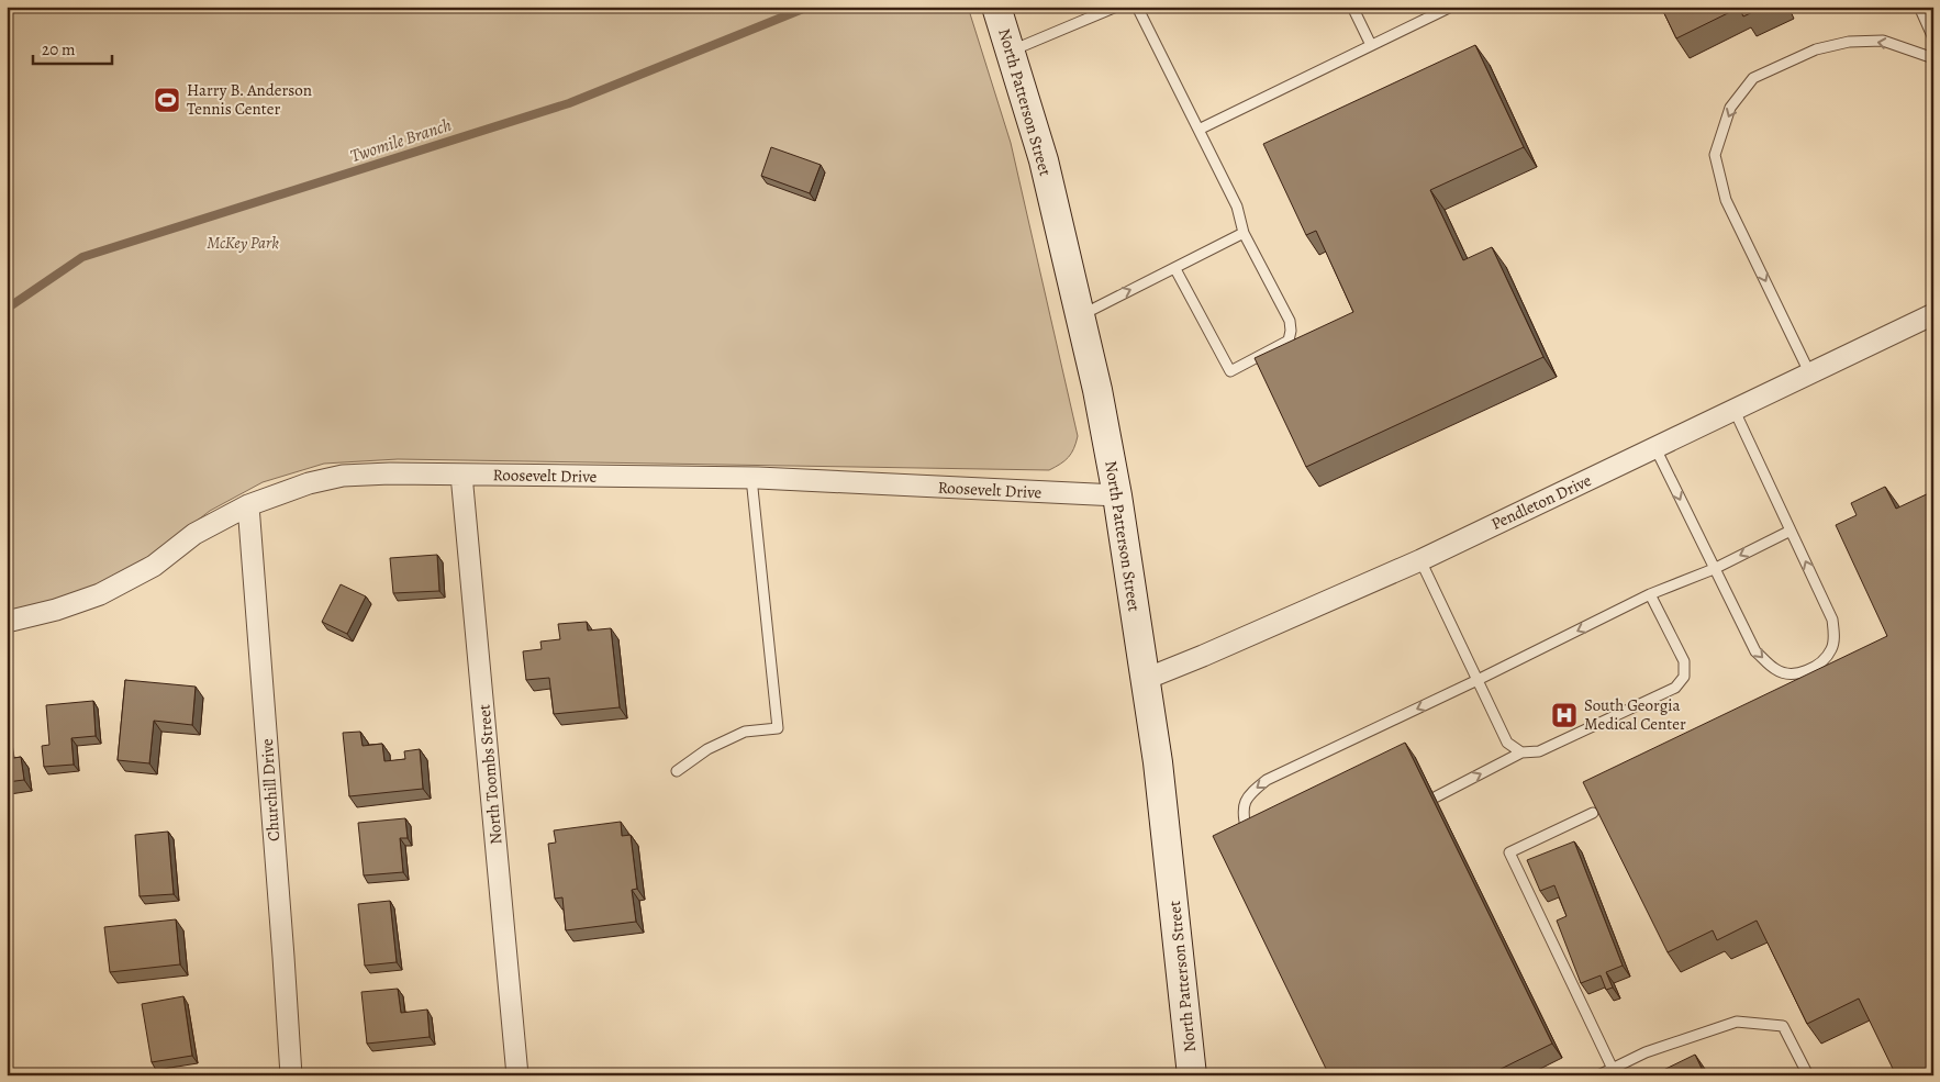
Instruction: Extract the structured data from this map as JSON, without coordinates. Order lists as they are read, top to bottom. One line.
{"streets":{"main road":["North Patterson Street"],"street":["Roosevelt Drive","Pendleton Drive","North Toombs Street","Churchill Drive"]},"crossings":[["North Patterson Street","Roosevelt Drive"],["North Patterson Street","Pendleton Drive"],["Roosevelt Drive","North Toombs Street"],["Roosevelt Drive","Churchill Drive"]],"water":["Twomile Branch"],"parks":["McKey Park"],"places":{"sports":["Harry B. Anderson Tennis Center"],"hospital":["South Georgia Medical Center"]},"scale_bar":"20 m"}
